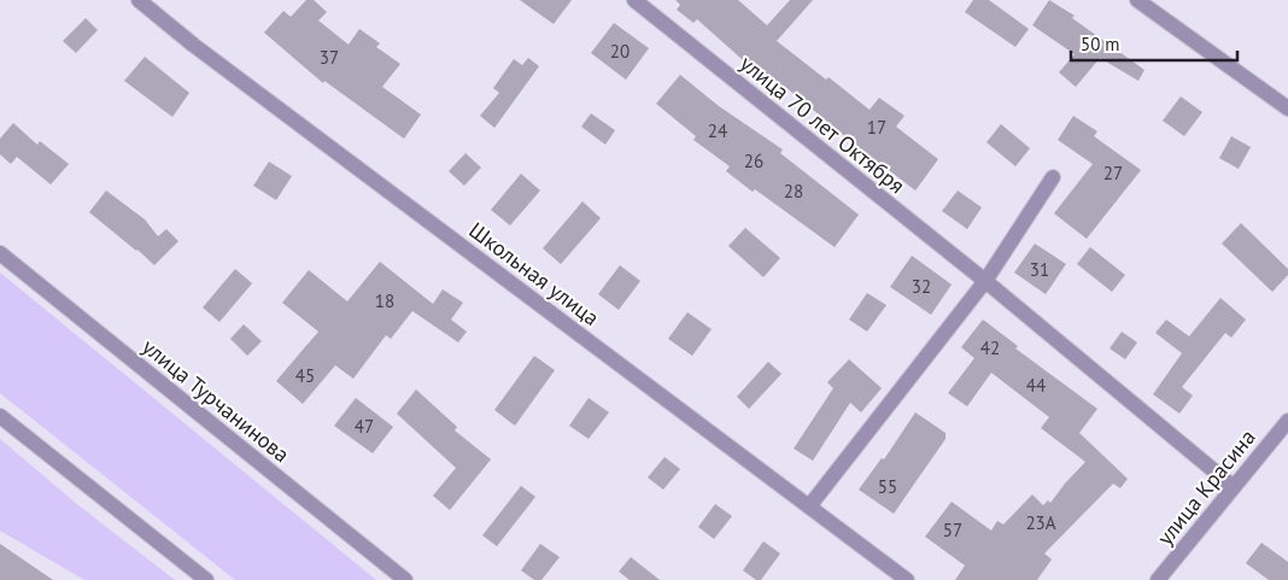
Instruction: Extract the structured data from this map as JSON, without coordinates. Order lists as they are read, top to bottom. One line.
{"streets":{"street":["улица 70 лет Октября","Школьная улица","улица Турчанинова","улица Красина"]},"crossings":[["улица 70 лет Октября","улица Красина"]],"house_numbers":["20","37","17","24","26","27","28","31","32","18","42","45","44","47","55","23А","57"],"scale_bar":"50 m"}
